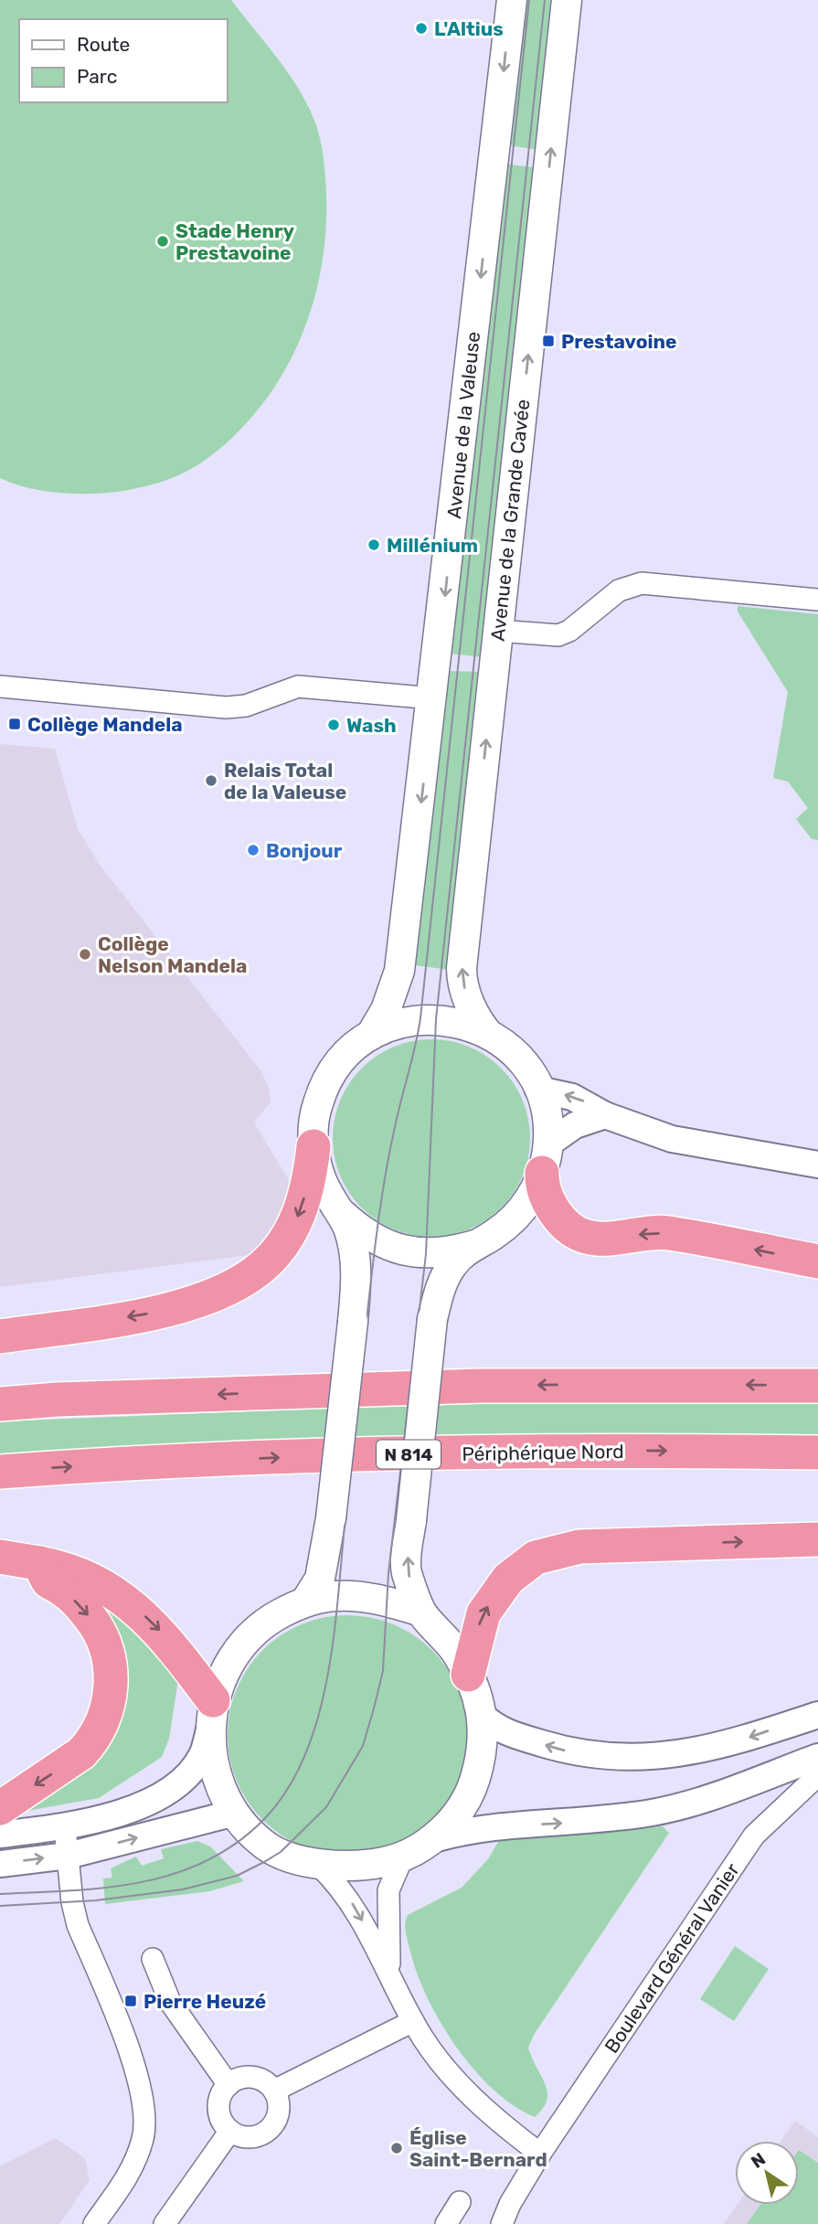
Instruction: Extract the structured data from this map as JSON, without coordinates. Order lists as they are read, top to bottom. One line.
{"streets":{"highway":["Périphérique Nord","N 814"],"main road":["Avenue de la Valeuse","Avenue de la Grande Cavée"],"street":["Boulevard Général Vanier"]},"one_way":["Avenue de la Valeuse","Avenue de la Grande Cavée"],"places":{"other":["L'Altius","Stade Henry Prestavoine","Millénium","Wash","Relais Total de la Valeuse","Bonjour","Collège Nelson Mandela","Église Saint-Bernard"],"transit":["Prestavoine","Collège Mandela","Pierre Heuzé"]},"legend":["Route","Parc"],"north":"top left"}
